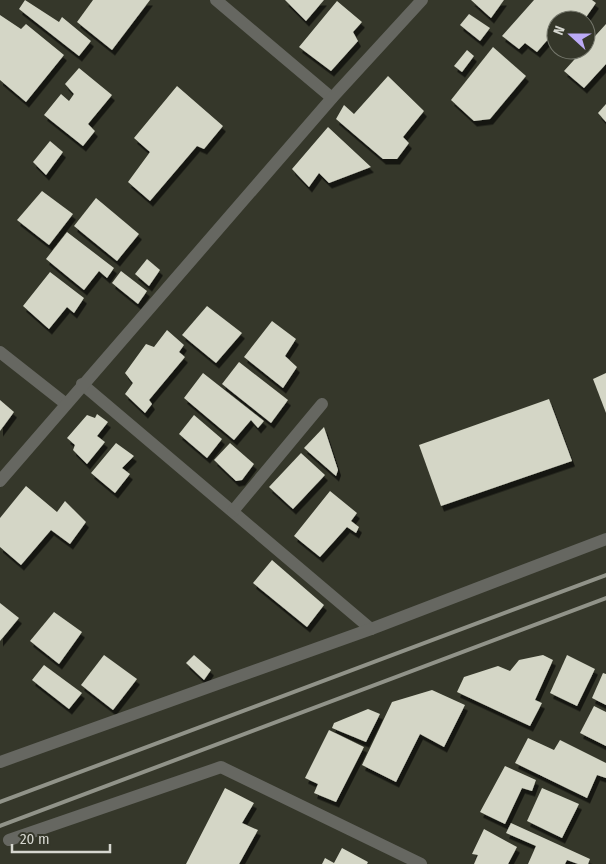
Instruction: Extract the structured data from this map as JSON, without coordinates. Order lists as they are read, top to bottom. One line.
{"scale_bar":"20 m","north":"left"}
